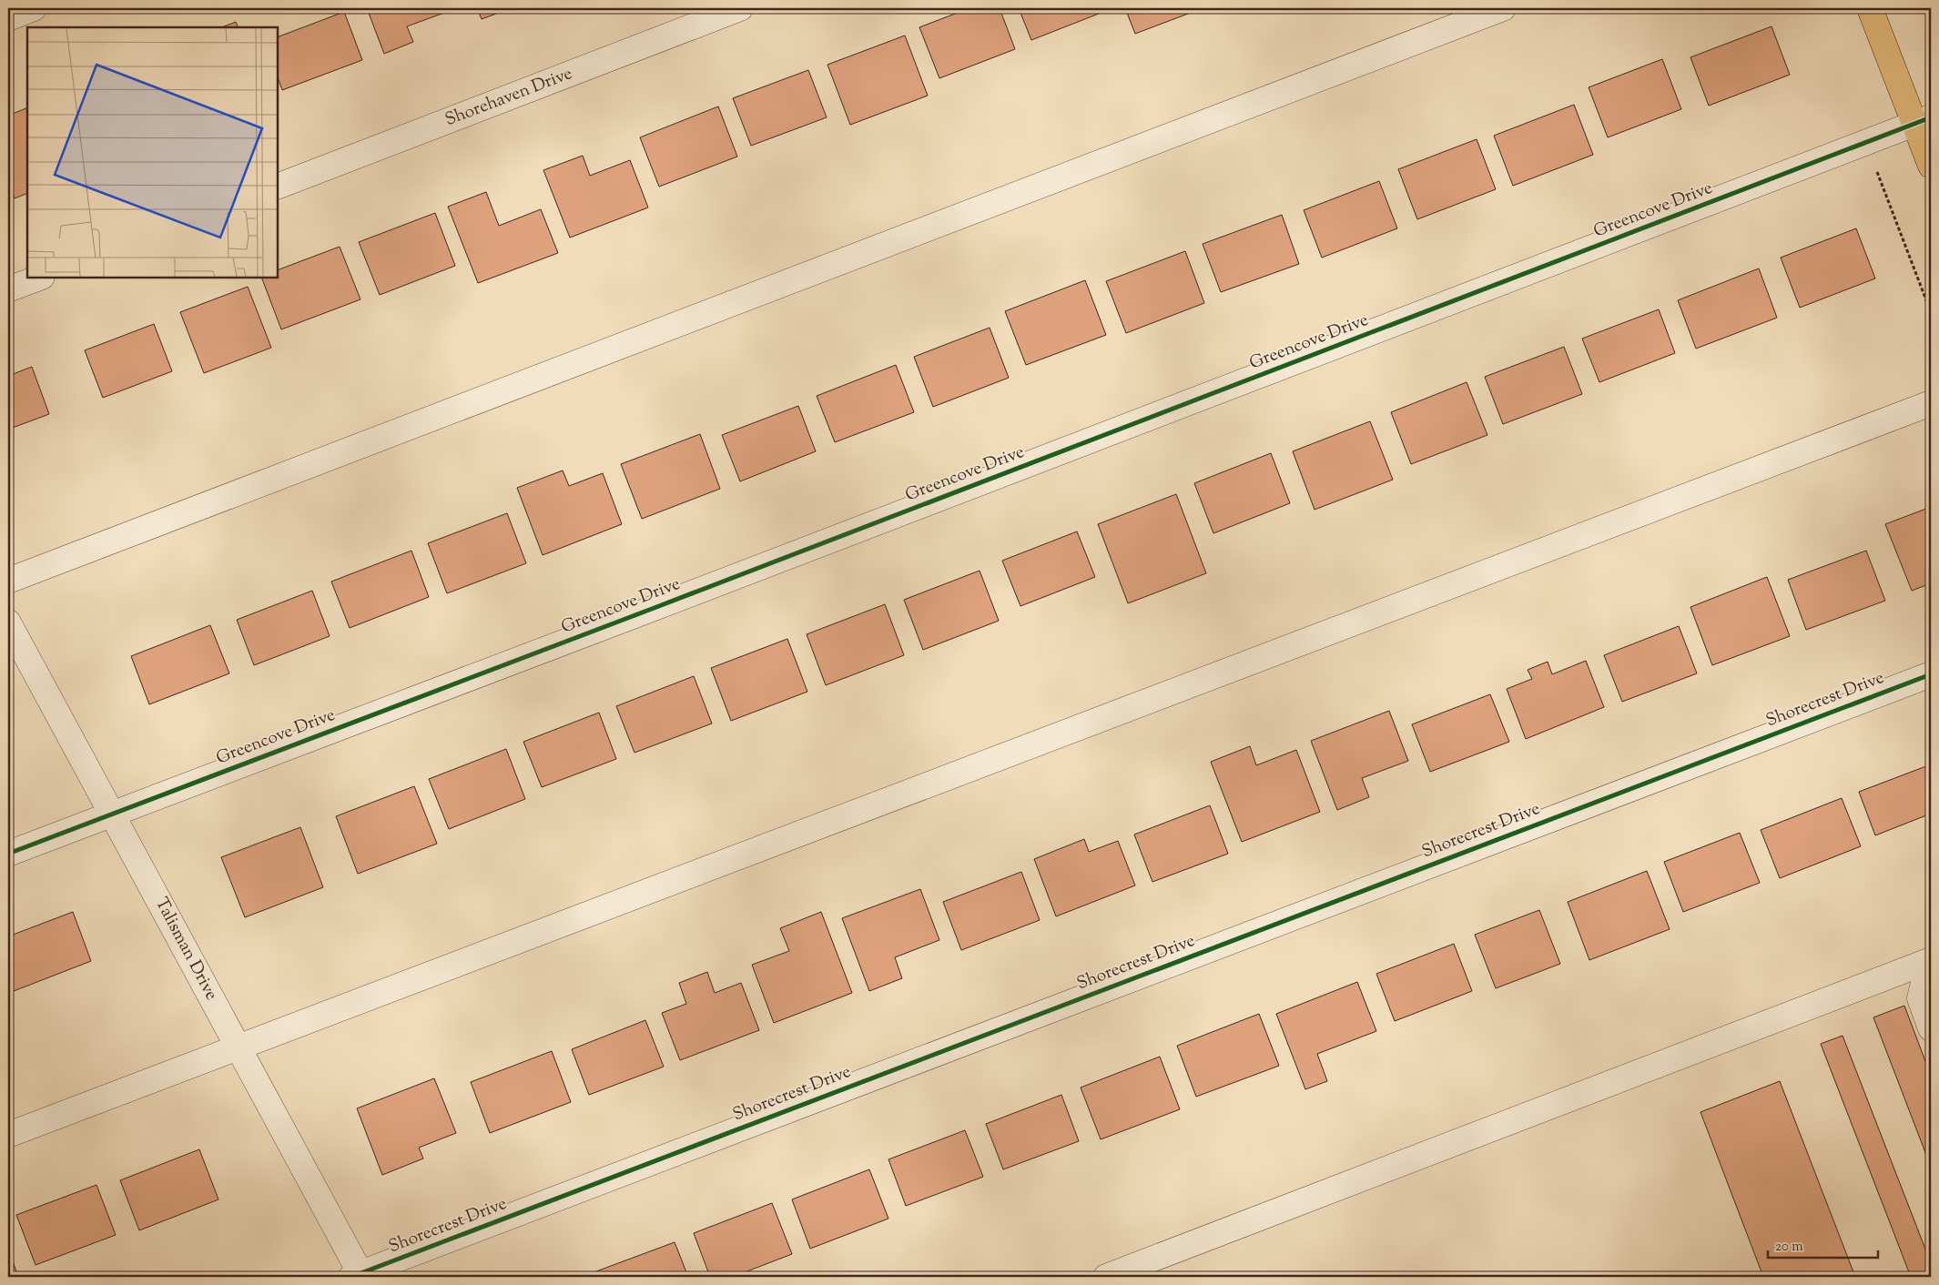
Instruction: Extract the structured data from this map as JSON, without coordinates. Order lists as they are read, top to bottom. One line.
{"streets":{"street":["Shorehaven Drive","Greencove Drive","Shorecrest Drive","Talisman Drive"]},"crossings":[["Greencove Drive","Talisman Drive"],["Shorecrest Drive","Talisman Drive"]],"scale_bar":"20 m"}
